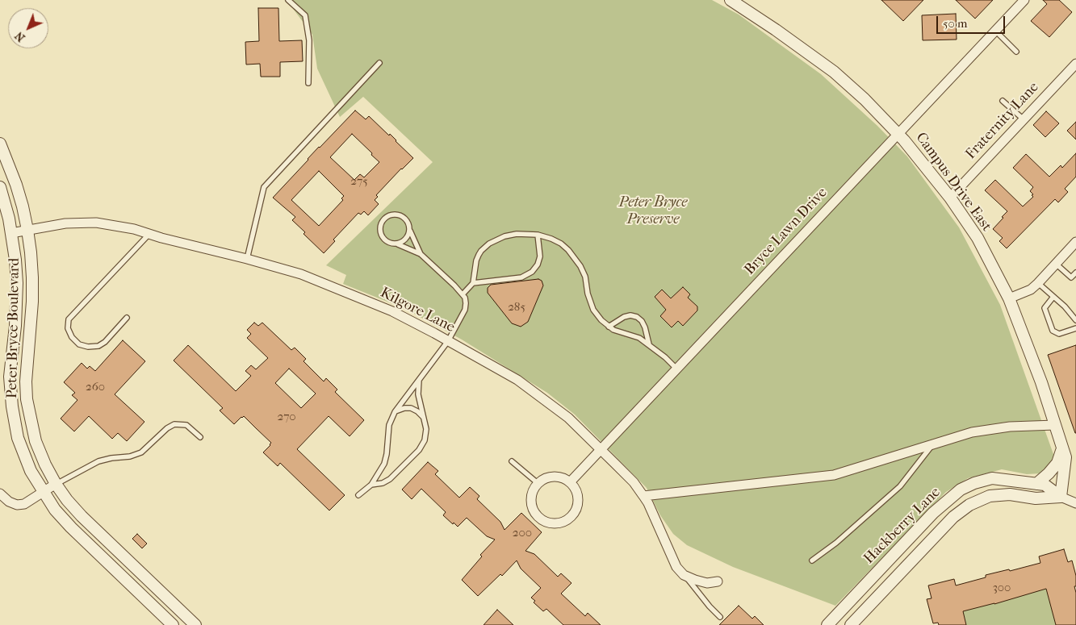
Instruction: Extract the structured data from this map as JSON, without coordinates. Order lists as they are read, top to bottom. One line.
{"streets":{"street":["Fraternity Lane","Campus Drive East","Bryce Lawn Drive","Kilgore Lane","Peter Bryce Boulevard","Hackberry Lane"]},"crossings":[["Fraternity Lane","Campus Drive East"],["Campus Drive East","Bryce Lawn Drive"],["Campus Drive East","Hackberry Lane"],["Bryce Lawn Drive","Kilgore Lane"],["Kilgore Lane","Peter Bryce Boulevard"]],"parks":["Peter Bryce Preserve"],"house_numbers":["275","285","260","270","200","300"],"scale_bar":"50 m","north":"bottom left"}
